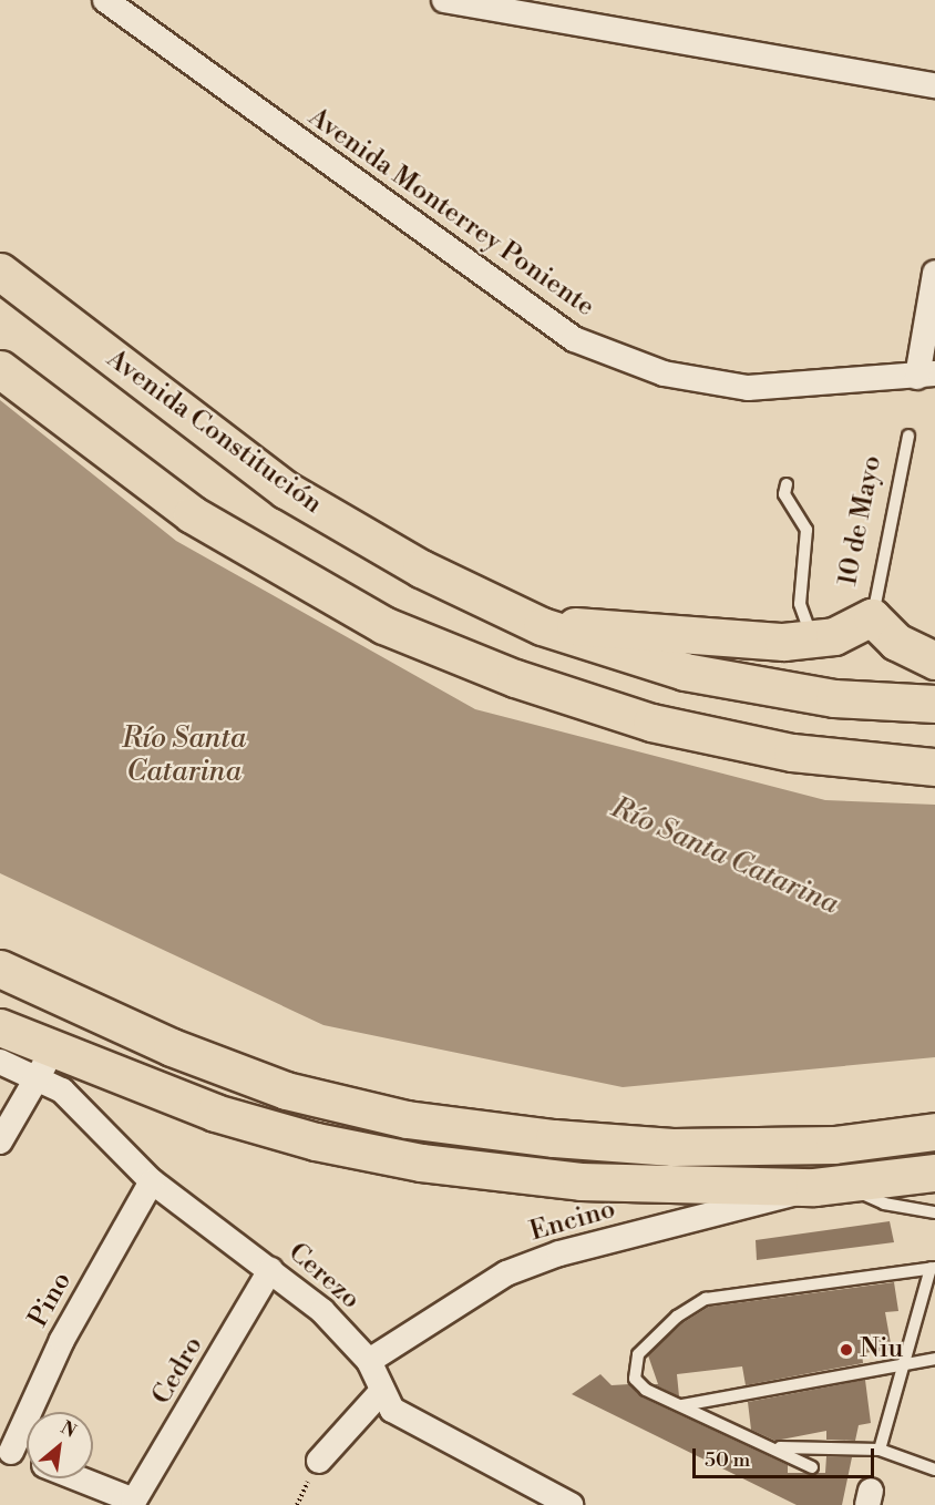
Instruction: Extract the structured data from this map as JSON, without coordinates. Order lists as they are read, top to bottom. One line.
{"streets":{"highway":["Avenida Constitución"],"street":["Avenida Monterrey Poniente","Encino","Cerezo","Pino","Cedro"],"lane":["10 de Mayo"]},"crossings":[["Encino","Cerezo"],["Cerezo","Pino"],["Cerezo","Cedro"]],"water":["Río Santa Catarina"],"places":["Niu"],"scale_bar":"50 m","north":"top right"}
